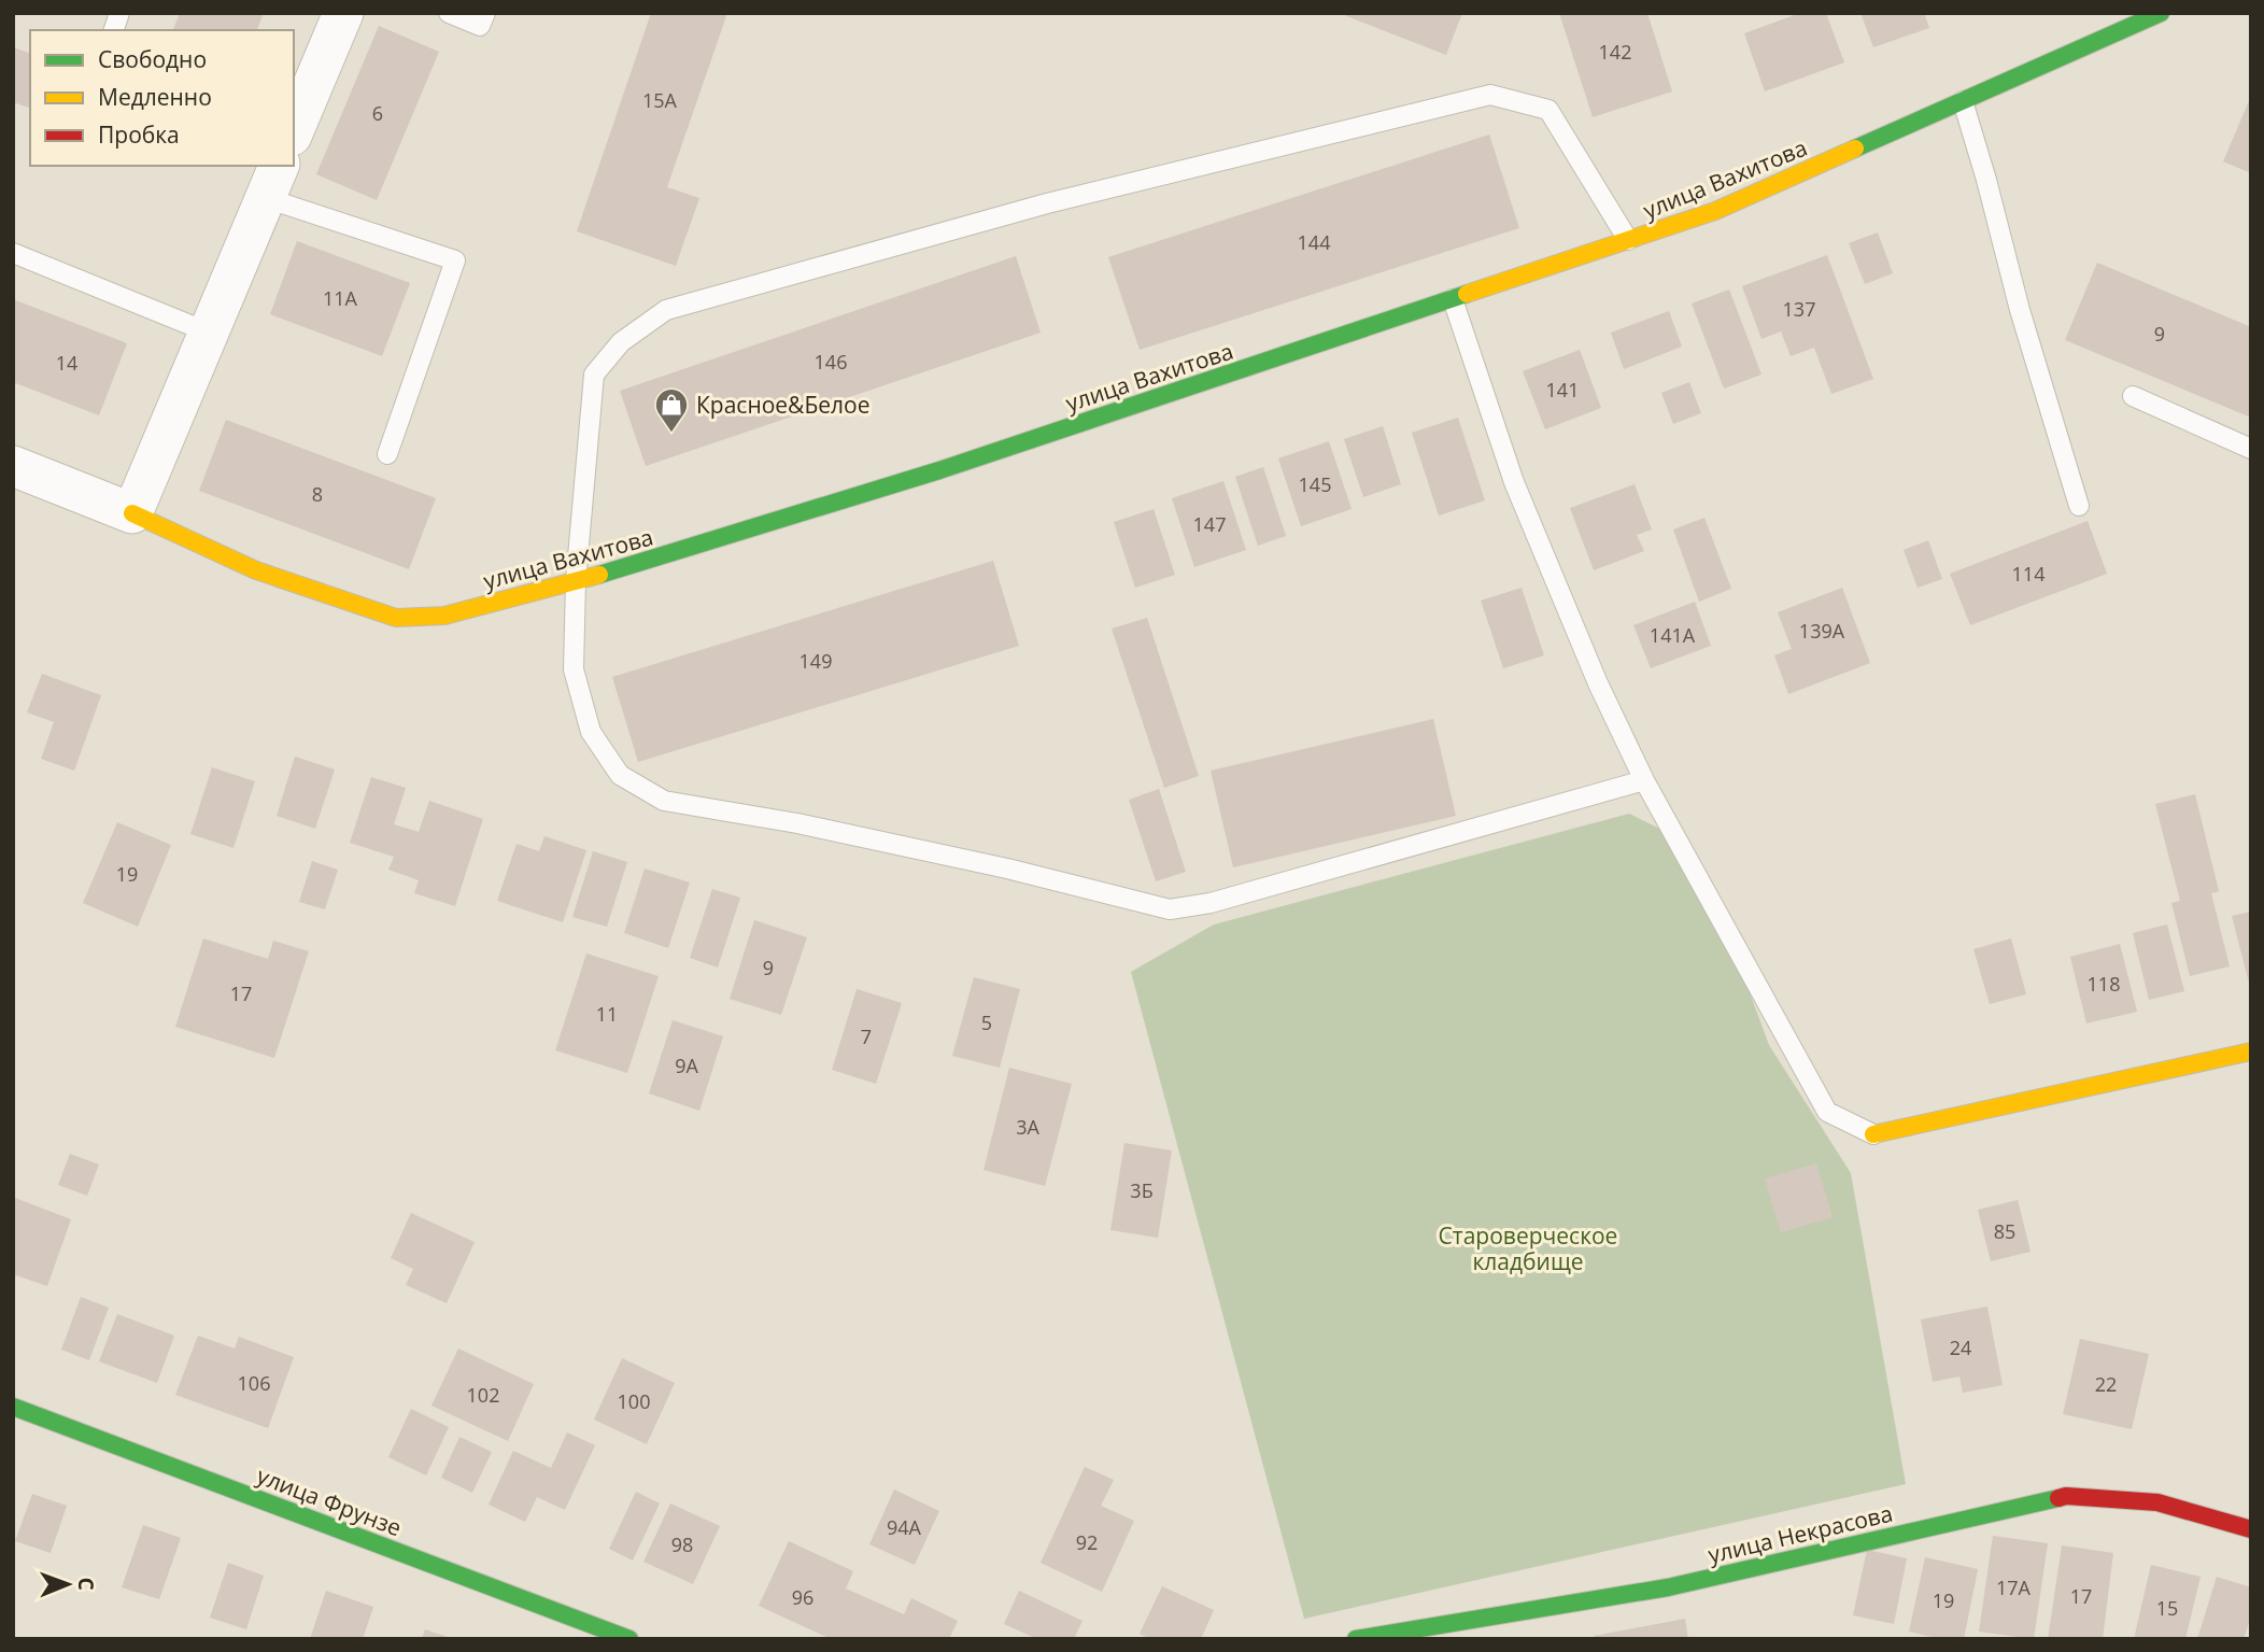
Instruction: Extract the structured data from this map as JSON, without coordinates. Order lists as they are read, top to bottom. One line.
{"streets":{"street":["улица Вахитова","улица Фрунзе","улица Некрасова"]},"parks":["Староверческое кладбище"],"places":{"shop":["Красное&Белое"]},"house_numbers":["142","15А","6","144","11А","137","9","146","14","141","145","8","147","114","139А","141А","149","19","9","118","17","11","5","7","9А","3А","3Б","85","24","106","22","102","100","94А","92","98","17А","17","96","19","15"],"legend":["Свободно","Медленно","Пробка"],"north":"right"}
